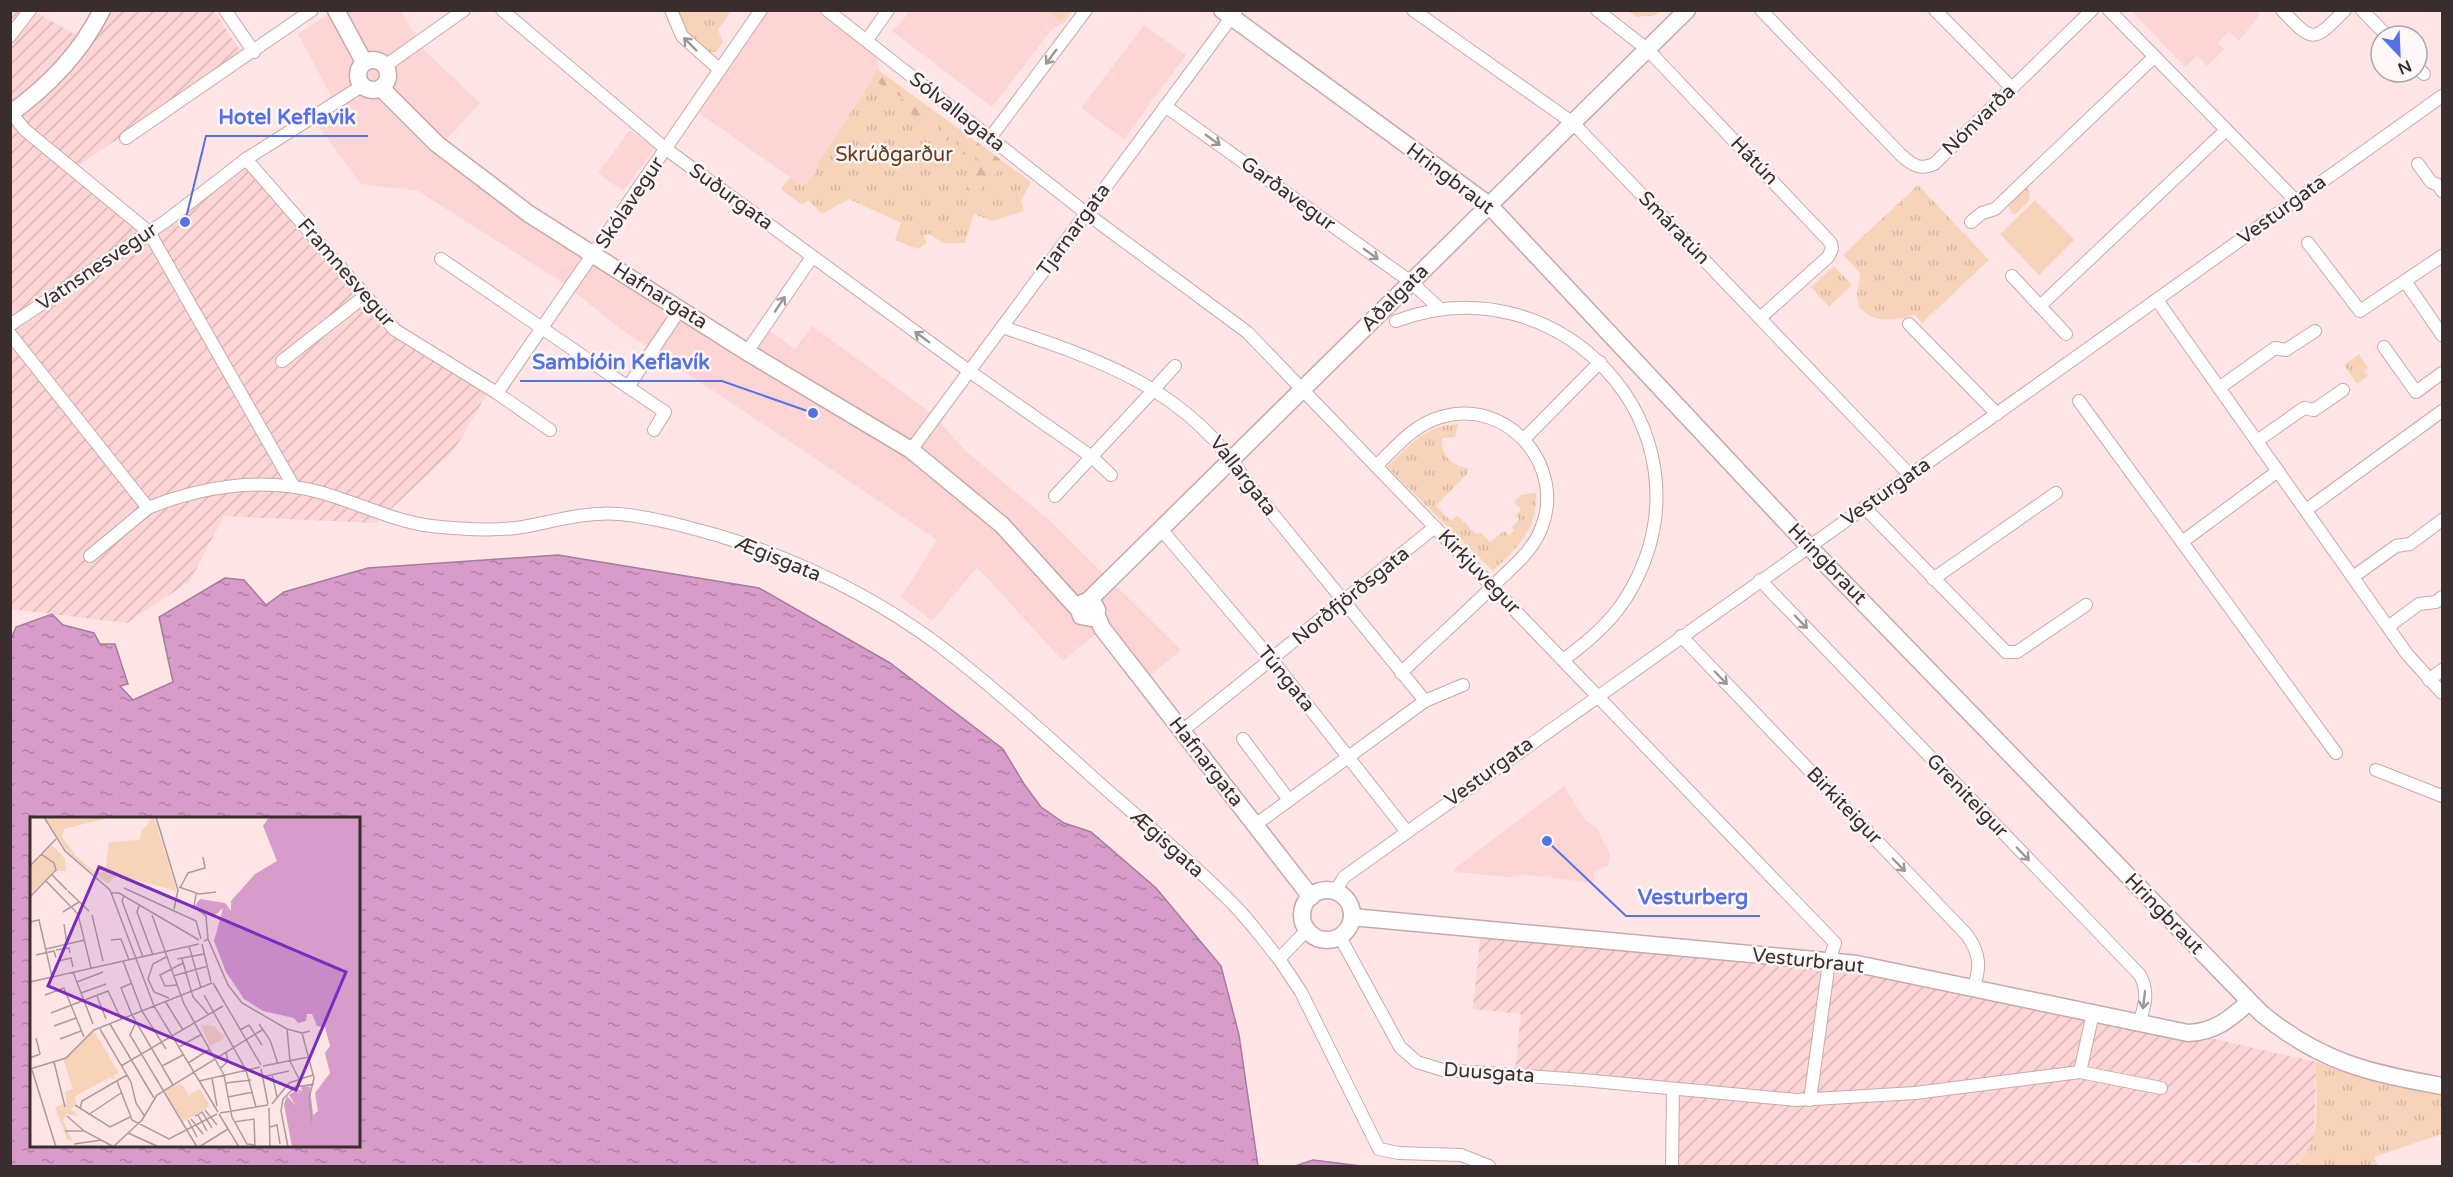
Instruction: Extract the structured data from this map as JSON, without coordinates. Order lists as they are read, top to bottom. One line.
{"streets":{"street":["Sólvallagata","Nónvarða","Hátún","Hringbraut","Garðavegur","Suðurgata","Skólavegur","Vesturgata","Smáratún","Tjarnargata","Vatnsnesvegur","Framnesvegur","Hafnargata","Aðalgata","Vallargata","Ægisgata","Kirkjuvegur","Norðfjörðsgata","Túngata","Greniteigur","Birkiteigur","Vesturbraut","Duusgata"]},"crossings":[["Sólvallagata","Tjarnargata"],["Sólvallagata","Kirkjuvegur"],["Hátún","Smáratún"],["Hátún","Aðalgata"],["Hringbraut","Vesturgata"],["Hringbraut","Tjarnargata"],["Hringbraut","Aðalgata"],["Hringbraut","Vesturbraut"],["Garðavegur","Tjarnargata"],["Garðavegur","Aðalgata"],["Suðurgata","Skólavegur"],["Suðurgata","Tjarnargata"],["Skólavegur","Framnesvegur"],["Skólavegur","Hafnargata"],["Vesturgata","Smáratún"],["Vesturgata","Hafnargata"],["Vesturgata","Kirkjuvegur"],["Vesturgata","Túngata"],["Vesturgata","Greniteigur"],["Vesturgata","Birkiteigur"],["Vesturgata","Vesturbraut"],["Vesturgata","Duusgata"],["Smáratún","Aðalgata"],["Tjarnargata","Hafnargata"],["Tjarnargata","Vallargata"],["Tjarnargata","Kirkjuvegur"],["Vatnsnesvegur","Framnesvegur"],["Vatnsnesvegur","Hafnargata"],["Hafnargata","Aðalgata"],["Hafnargata","Norðfjörðsgata"],["Hafnargata","Vesturbraut"],["Hafnargata","Duusgata"],["Aðalgata","Vallargata"],["Aðalgata","Kirkjuvegur"],["Aðalgata","Túngata"],["Vallargata","Norðfjörðsgata"],["Kirkjuvegur","Norðfjörðsgata"],["Kirkjuvegur","Vesturbraut"],["Norðfjörðsgata","Túngata"],["Greniteigur","Vesturbraut"],["Birkiteigur","Vesturbraut"],["Vesturbraut","Duusgata"]],"one_way":["Garðavegur","Greniteigur","Birkiteigur"],"parks":["Skrúðgarður"],"places":["Hotel Keflavik","Sambíóin Keflavík","Vesturberg"],"north":"bottom right"}
